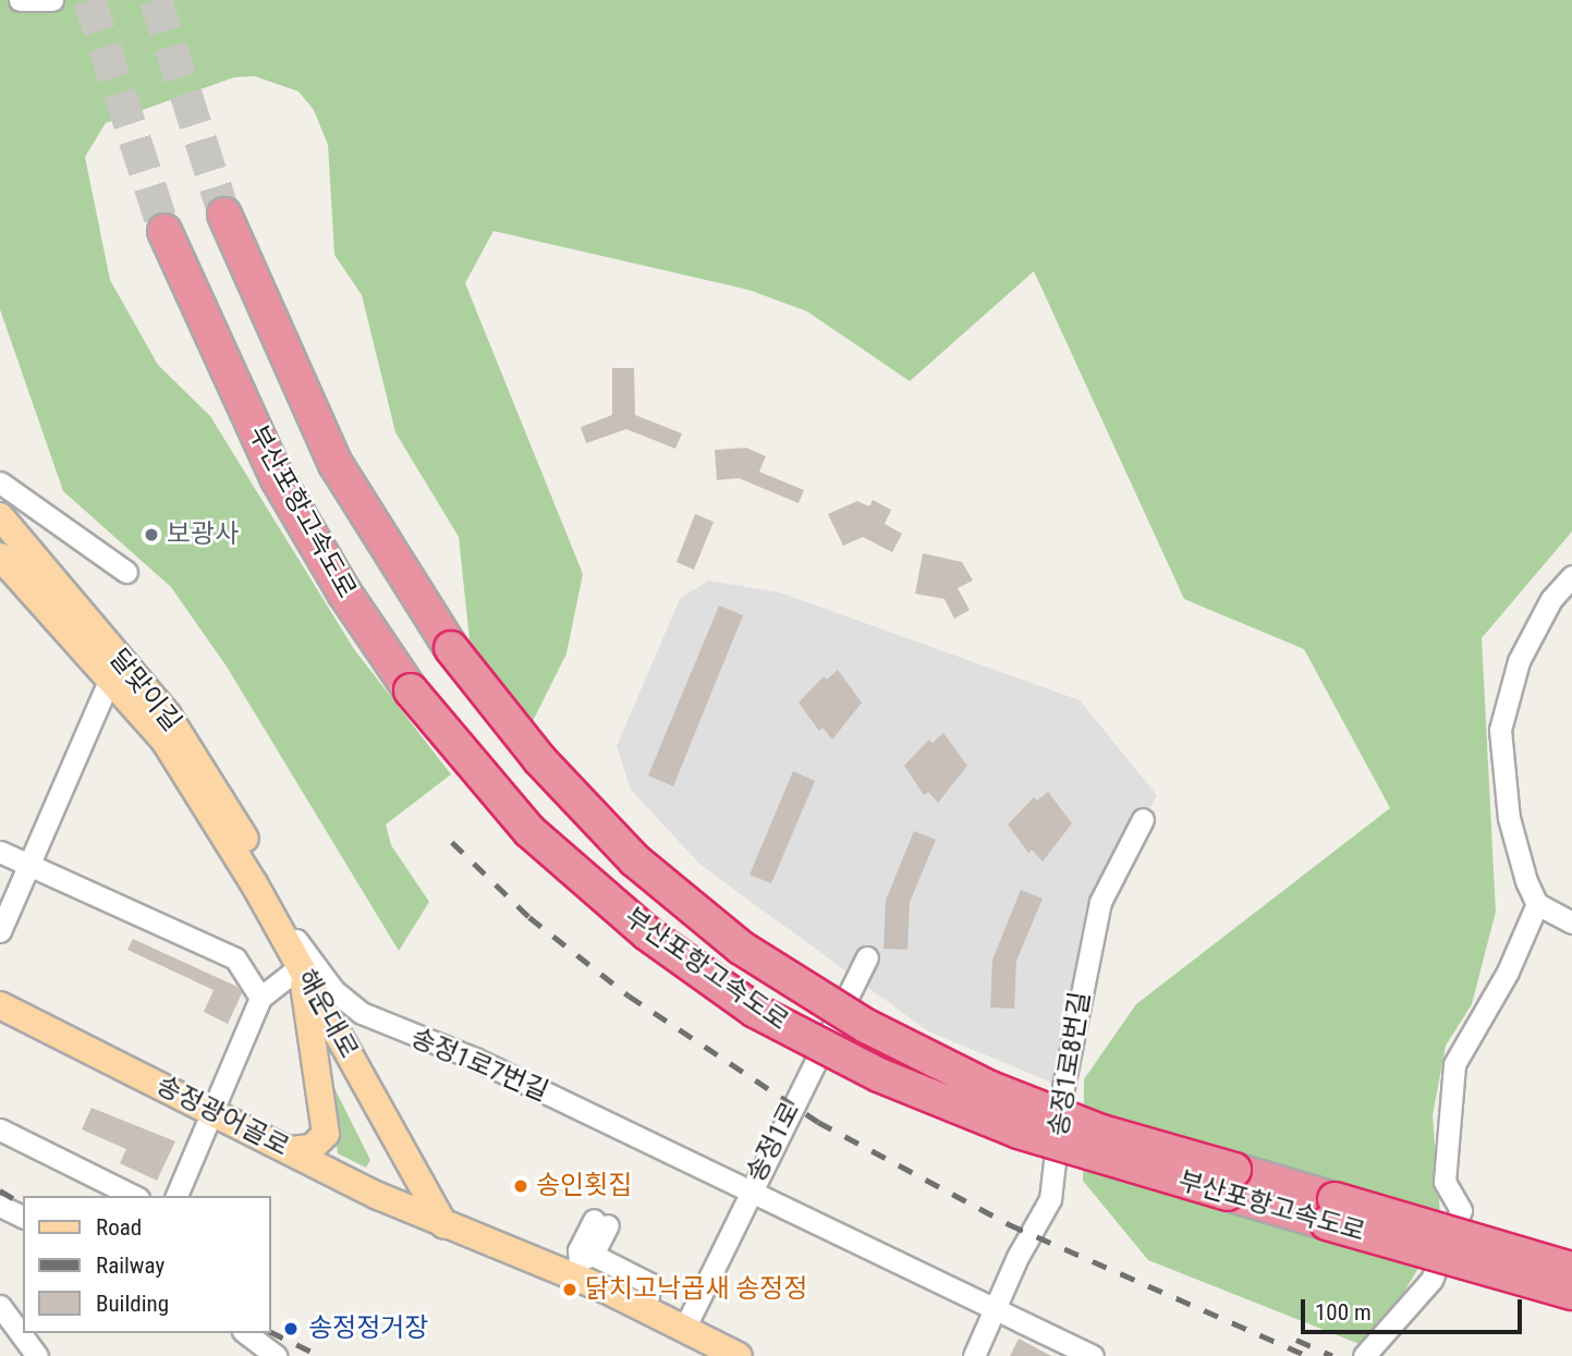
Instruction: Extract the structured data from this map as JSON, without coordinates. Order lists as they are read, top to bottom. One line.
{"streets":{"highway":["부산포항고속도로"],"main road":["달맞이길","해운대로","송정광어골로"],"street":["송정1로8번길","송정1로7번길","송정1로"]},"crossings":[["달맞이길","해운대로"],["달맞이길","송정1로7번길"],["해운대로","송정1로7번길"],["해운대로","송정광어골로"],["송정1로7번길","송정1로"]],"places":["보광사","송인횟집","닭치고낙곱새 송정정","송정정거장"],"legend":["Road","Railway","Building"],"scale_bar":"100 m"}
